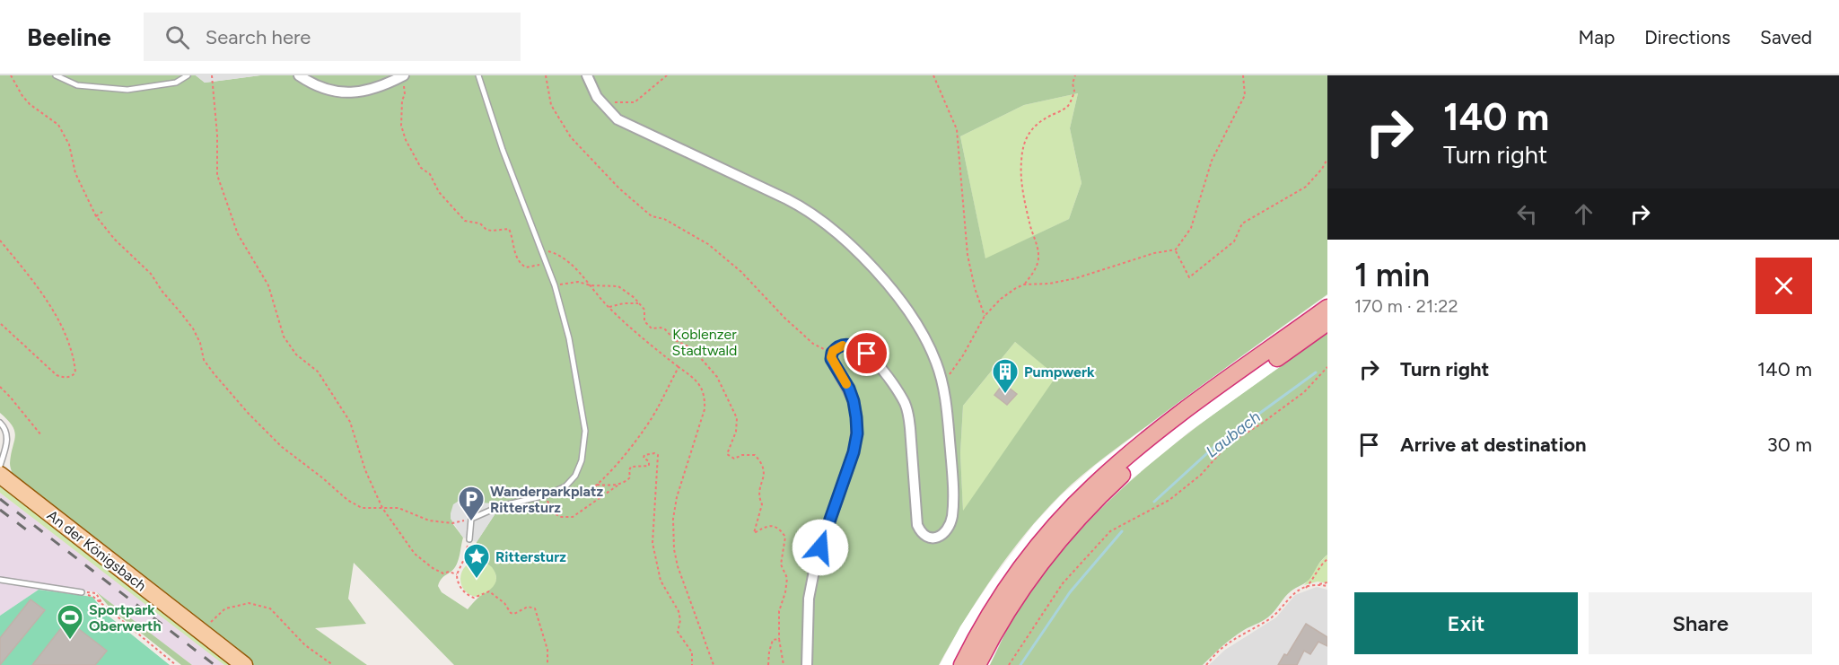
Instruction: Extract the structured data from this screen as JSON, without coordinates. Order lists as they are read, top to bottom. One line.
{"streets":{"main road":["An der Königsbach"]},"water":["Laubach"],"parks":["Koblenzer Stadtwald"],"places":{"building":["Pumpwerk"],"parking":["Wanderparkplatz Rittersturz"],"place":["Rittersturz"],"sports":["Sportpark Oberwerth"]},"page":{"header":"Beeline","search":"Search here","nav":["Map","Directions","Saved"],"turn":["140 m","Turn right"],"heading":["1 min","170 m · 21:22"],"list":[{"name":"Turn right","value":"140 m"},{"name":"Arrive at destination","value":"30 m"}],"buttons":["Exit","Share"]}}
